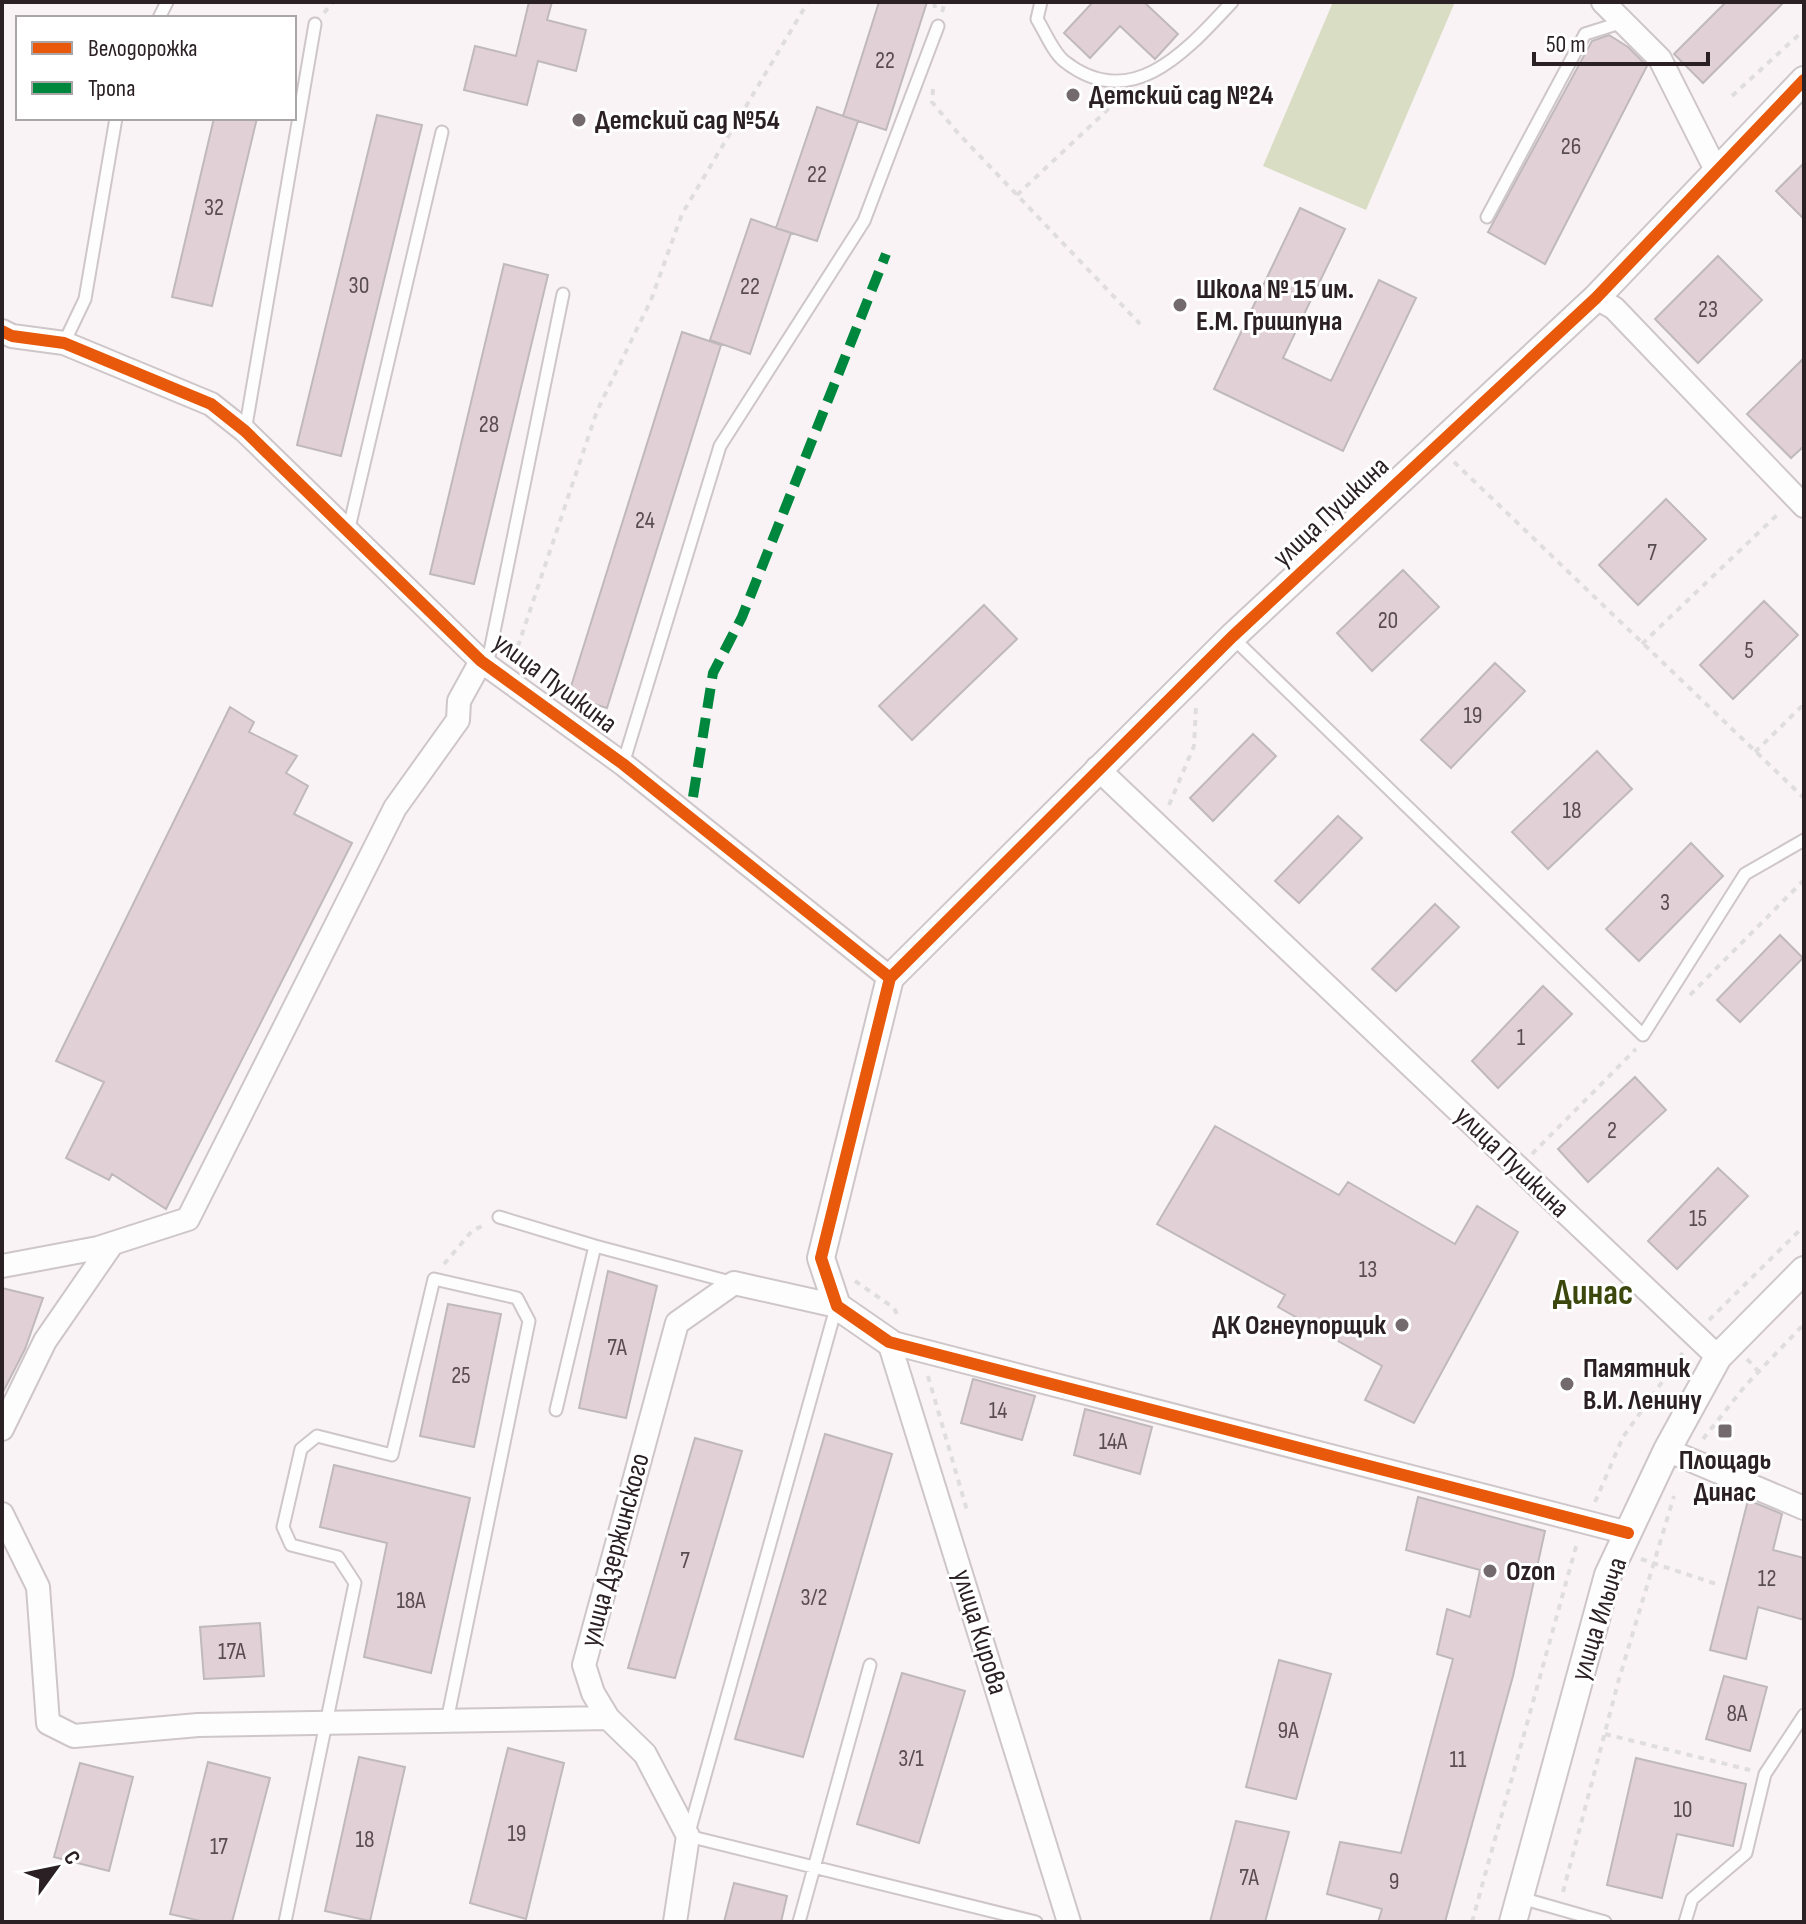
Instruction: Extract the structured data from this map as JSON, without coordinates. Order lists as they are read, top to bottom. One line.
{"streets":{"street":["улица Пушкина","улица Дзержинского","улица Ильича","улица Кирова"]},"crossings":[["улица Пушкина","улица Ильича"]],"districts":["Динас"],"places":{"other":["Детский сад №24","Детский сад №54","Школа № 15 им. Е.М. Гришпуна","ДК Огнеупорщик","Памятник В.И. Ленину","Ozon"],"transit":["Площадь Динас"]},"house_numbers":["22","26","22","32","30","22","23","28","24","7","20","5","19","18","3","1","2","15","13","7А","25","14","14А","7","12","3/2","18А","17А","8А","9А","3/1","11","10","19","18","17","7А","9"],"legend":["Велодорожка","Тропа"],"scale_bar":"50 m","north":"top right"}
